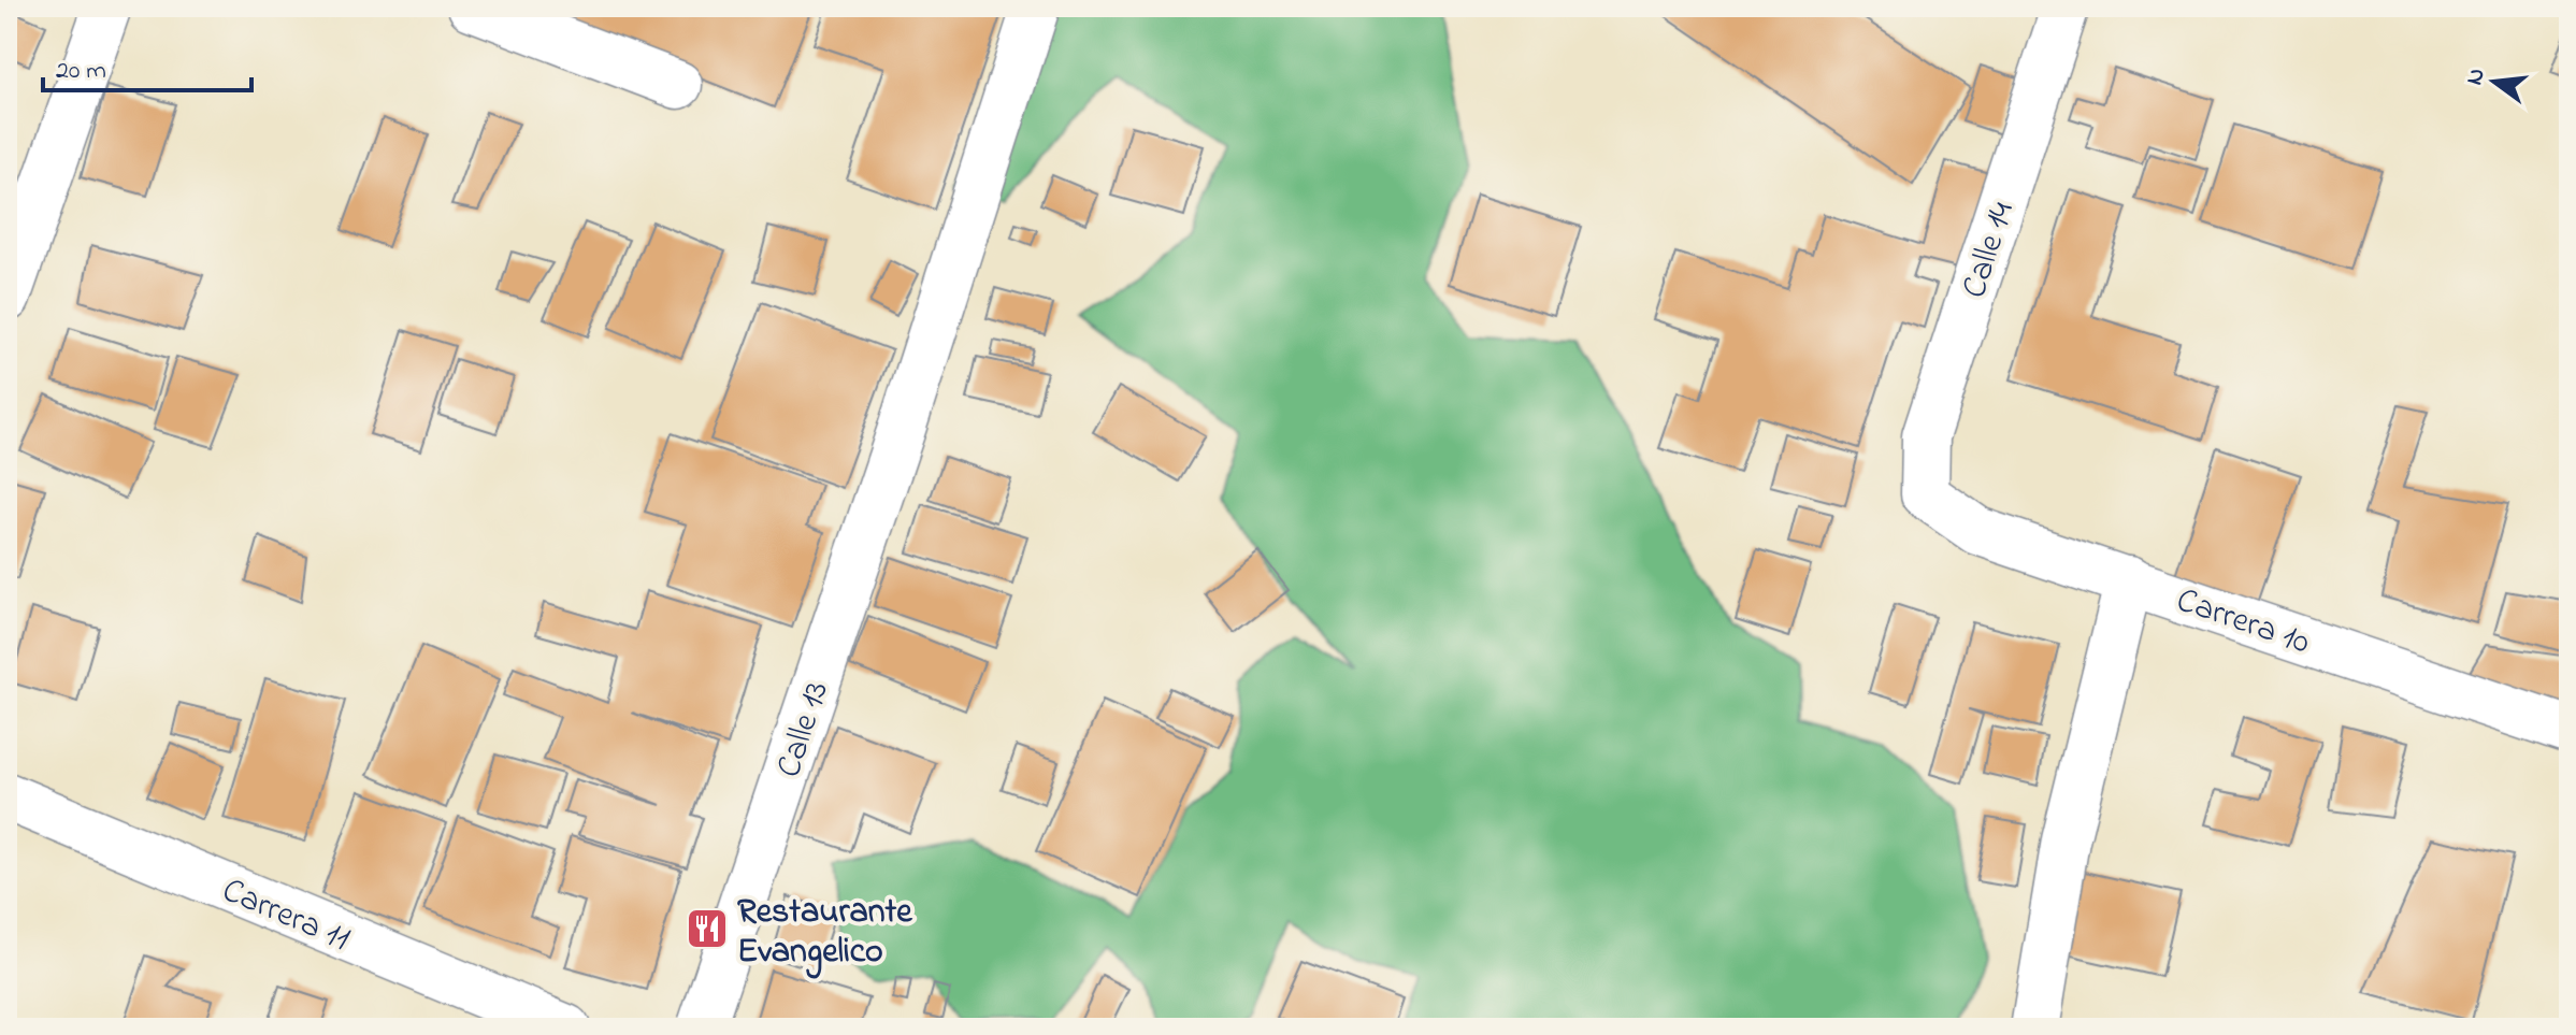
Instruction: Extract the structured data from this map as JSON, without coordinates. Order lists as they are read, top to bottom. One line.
{"streets":{"street":["Calle 14","Carrera 10","Calle 13","Carrera 11"]},"crossings":[["Calle 14","Carrera 10"]],"places":{"restaurant":["Restaurante Evangelico"]},"scale_bar":"20 m","north":"left"}
